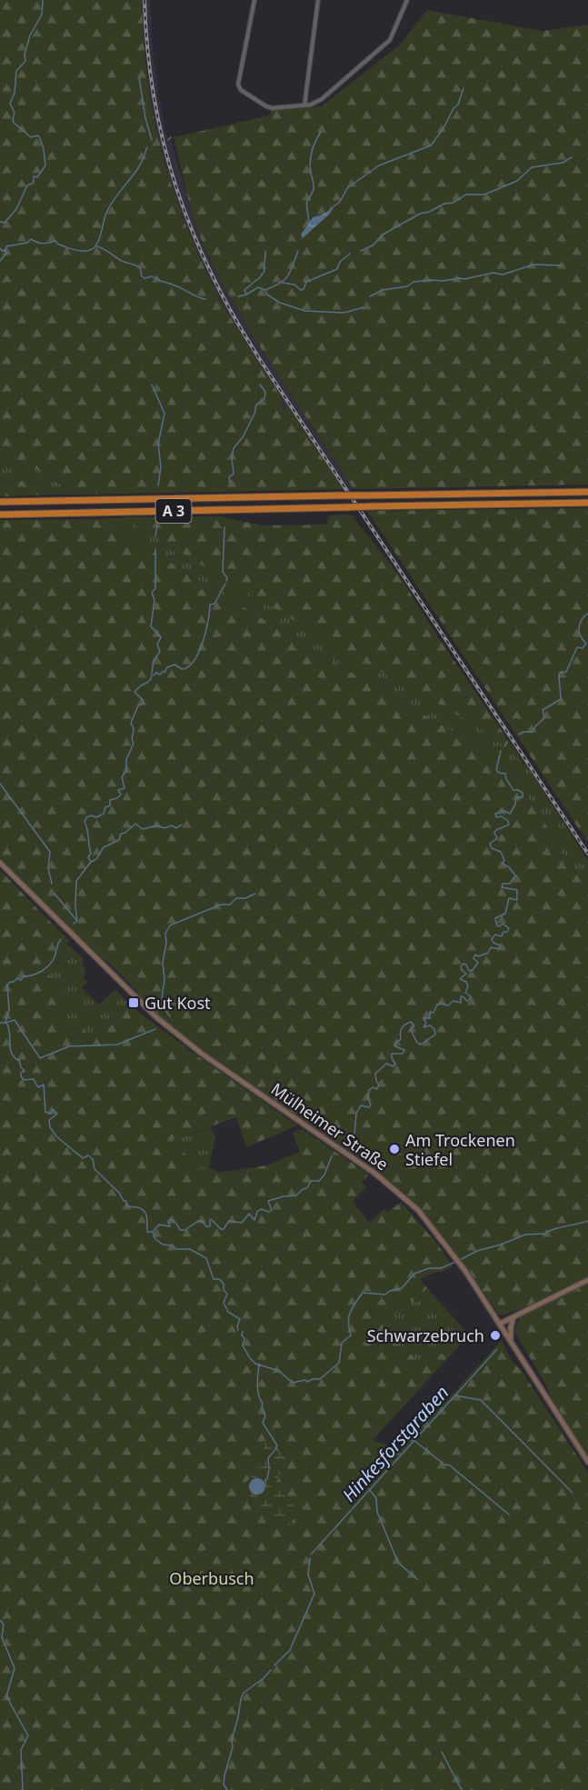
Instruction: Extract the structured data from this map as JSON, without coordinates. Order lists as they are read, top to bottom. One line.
{"streets":{"highway":["A 3"],"main road":["Mülheimer Straße"]},"water":["Hinkesforstgraben"],"parks":["Oberbusch"],"places":{"transit":["Gut Kost"],"other":["Am Trockenen Stiefel","Schwarzebruch"]}}
